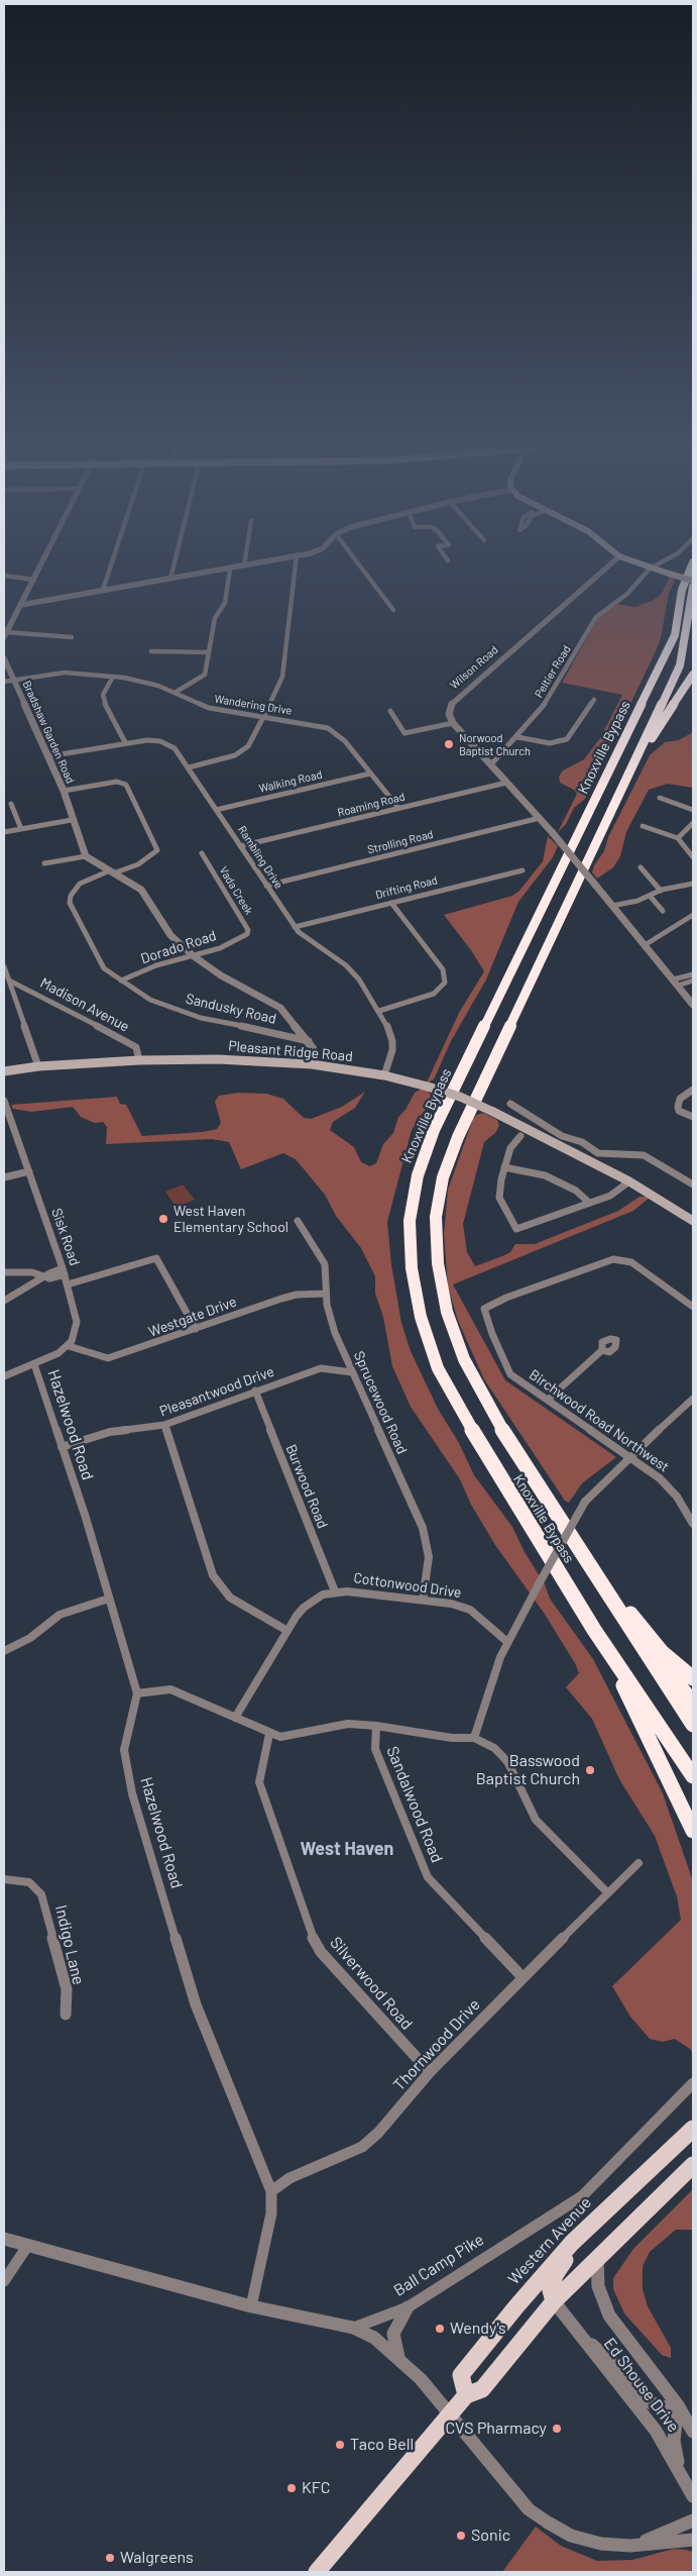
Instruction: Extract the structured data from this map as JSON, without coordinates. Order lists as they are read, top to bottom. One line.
{"streets":{"highway":["Knoxville Bypass"],"main road":["Pleasant Ridge Road","Western Avenue"],"street":["Wilson Road","Peltier Road","Wandering Drive","Bradshaw Garden Road","Walking Road","Roaming Road","Strolling Road","Rambling Drive","Drifting Road","Vada Creek","Dorado Road","Madison Avenue","Sandusky Road","Sisk Road","Westgate Drive","Pleasantwood Drive","Sprucewood Road","Birchwood Road Northwest","Hazelwood Road","Burwood Road","Cottonwood Drive","Sandalwood Road","Indigo Lane","Silverwood Road","Thornwood Drive","Ball Camp Pike","Ed Shouse Drive"]},"crossings":[["Wandering Drive","Bradshaw Garden Road"],["Wandering Drive","Walking Road"],["Wandering Drive","Roaming Road"],["Bradshaw Garden Road","Rambling Drive"],["Walking Road","Rambling Drive"],["Roaming Road","Rambling Drive"],["Strolling Road","Rambling Drive"],["Rambling Drive","Drifting Road"],["Rambling Drive","Pleasant Ridge Road"],["Vada Creek","Dorado Road"],["Dorado Road","Sandusky Road"],["Madison Avenue","Pleasant Ridge Road"],["Sisk Road","Westgate Drive"],["Westgate Drive","Sprucewood Road"],["Pleasantwood Drive","Sprucewood Road"],["Pleasantwood Drive","Hazelwood Road"],["Pleasantwood Drive","Burwood Road"],["Sprucewood Road","Cottonwood Drive"],["Hazelwood Road","Thornwood Drive"],["Burwood Road","Cottonwood Drive"],["Sandalwood Road","Thornwood Drive"],["Silverwood Road","Thornwood Drive"]],"districts":["West Haven"],"places":["Norwood Baptist Church","West Haven Elementary School","Basswood Baptist Church","Wendy's","CVS Pharmacy","Taco Bell","KFC","Sonic","Walgreens"]}
